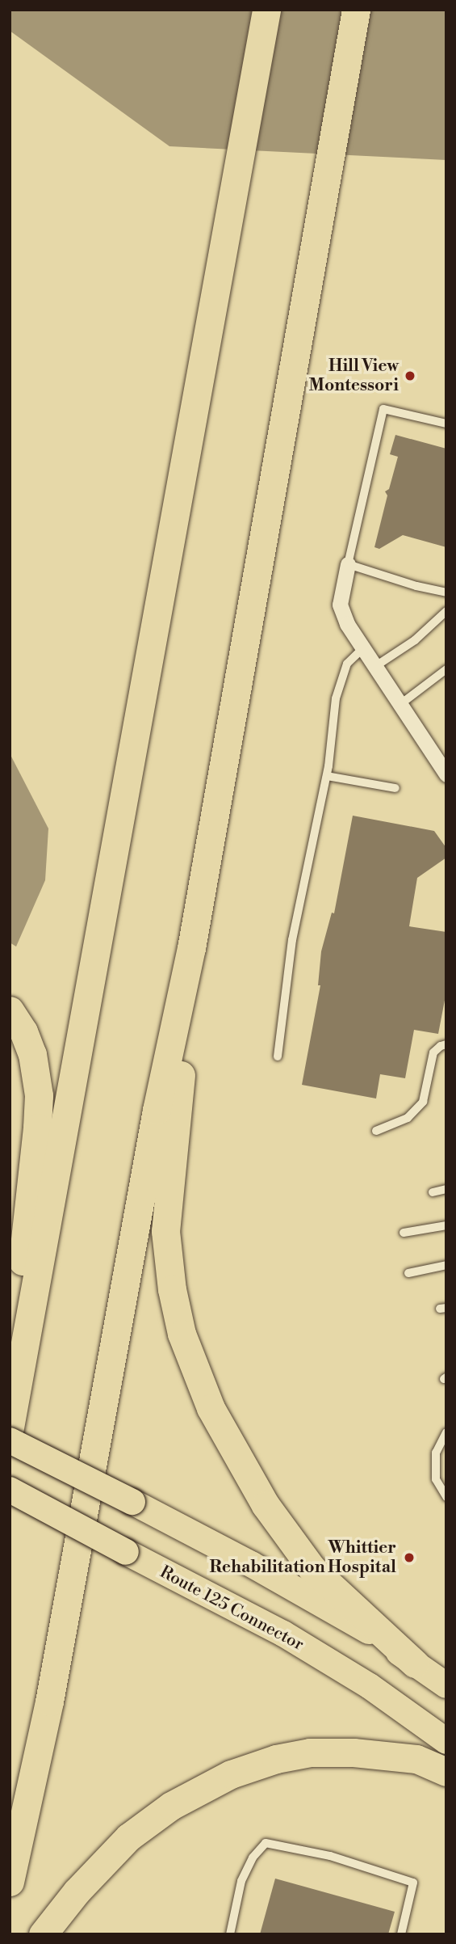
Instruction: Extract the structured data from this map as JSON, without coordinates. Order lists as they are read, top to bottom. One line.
{"streets":{"highway":["Route 125 Connector"]},"places":["Hill View Montessori","Whittier Rehabilitation Hospital"]}
